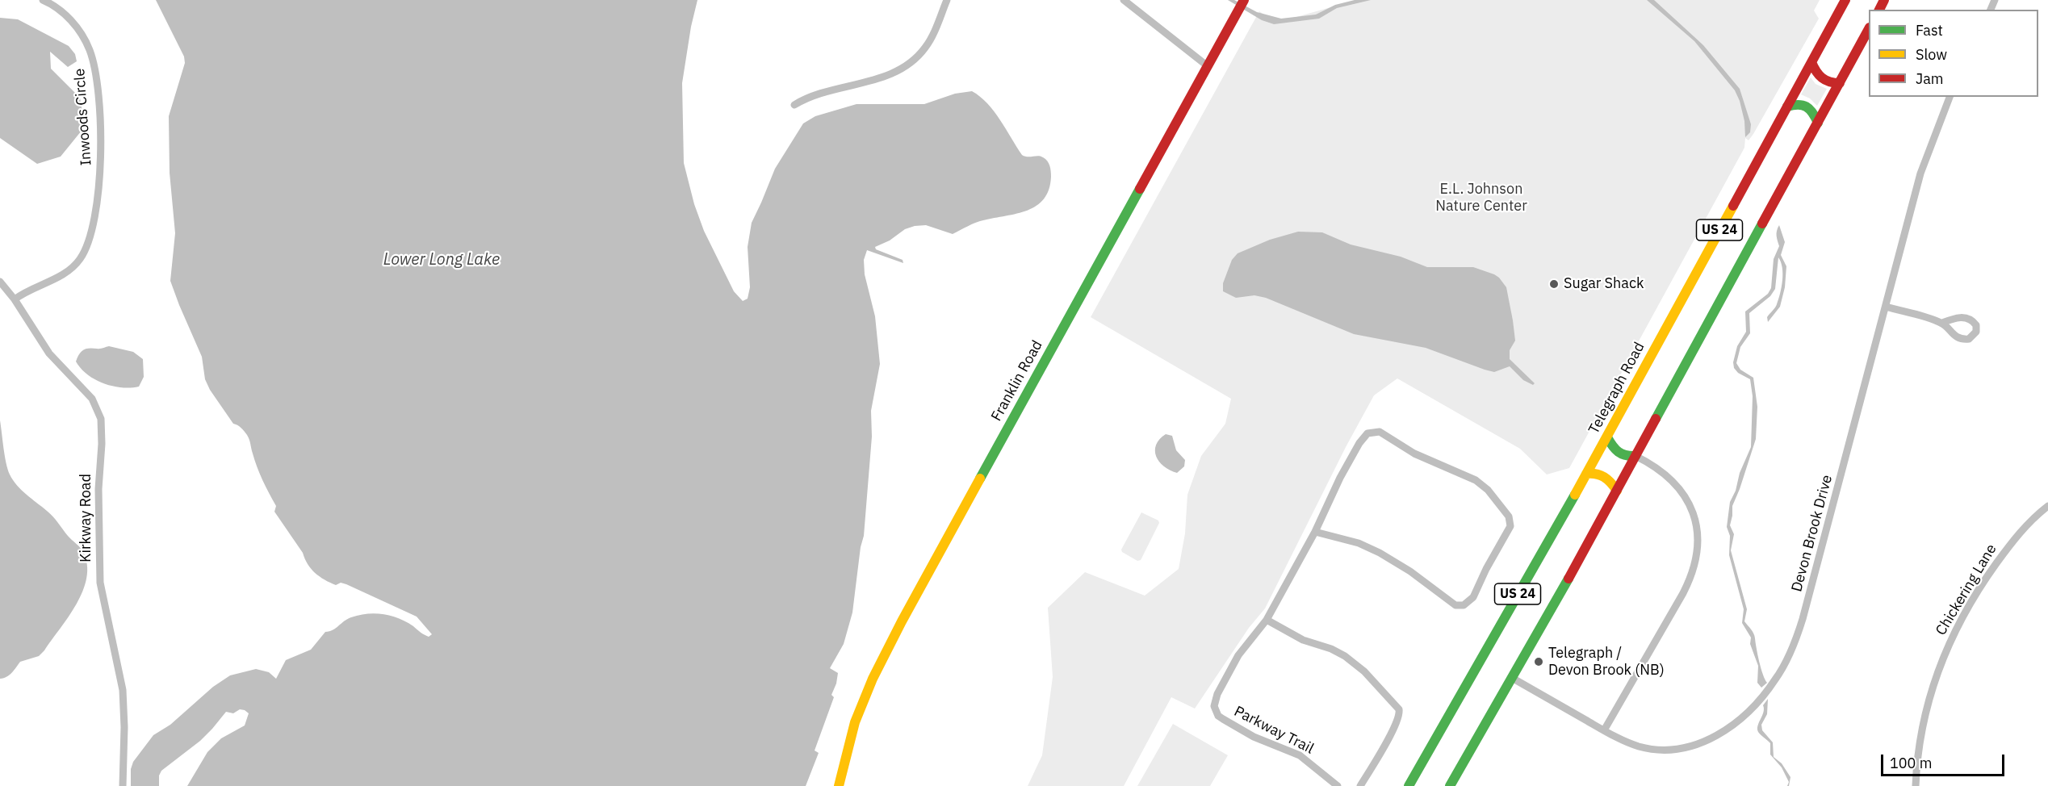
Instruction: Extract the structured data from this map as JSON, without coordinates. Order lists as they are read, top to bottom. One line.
{"streets":{"main road":["US 24","Franklin Road","Telegraph Road"],"street":["Inwoods Circle","Kirkway Road","Devon Brook Drive","Chickering Lane","Parkway Trail"]},"crossings":[["Inwoods Circle","Kirkway Road"],["US 24","Devon Brook Drive"]],"water":["Lower Long Lake"],"parks":["E.L. Johnson Nature Center"],"places":["Sugar Shack","Telegraph / Devon Brook (NB)"],"legend":["Fast","Slow","Jam"],"scale_bar":"100 m"}
